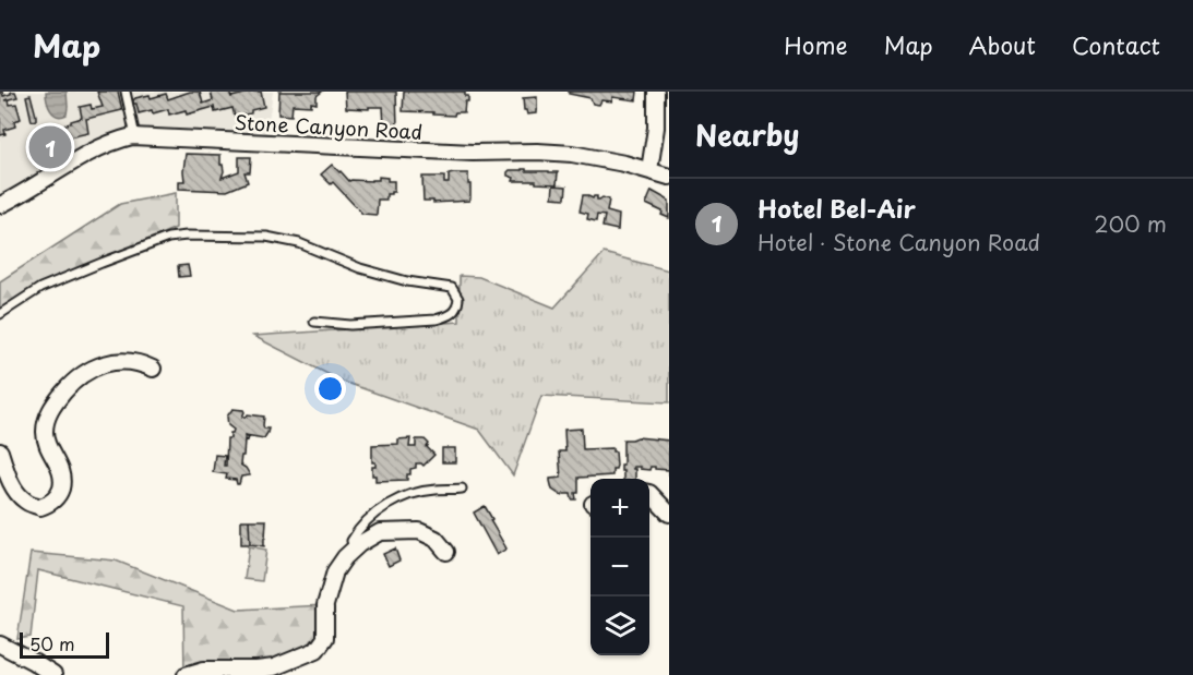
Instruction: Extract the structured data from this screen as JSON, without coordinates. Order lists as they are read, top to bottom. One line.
{"streets":{"street":["Stone Canyon Road"]},"scale_bar":"50 m","page":{"header":"Map","nav":["Home","Map","About","Contact"],"heading":"Nearby","pins":"1","list":[{"mark":"1","name":"Hotel Bel-Air","note":"Hotel · Stone Canyon Road","value":"200 m"}],"map_buttons":["+","−"],"scale":"50 m"}}
